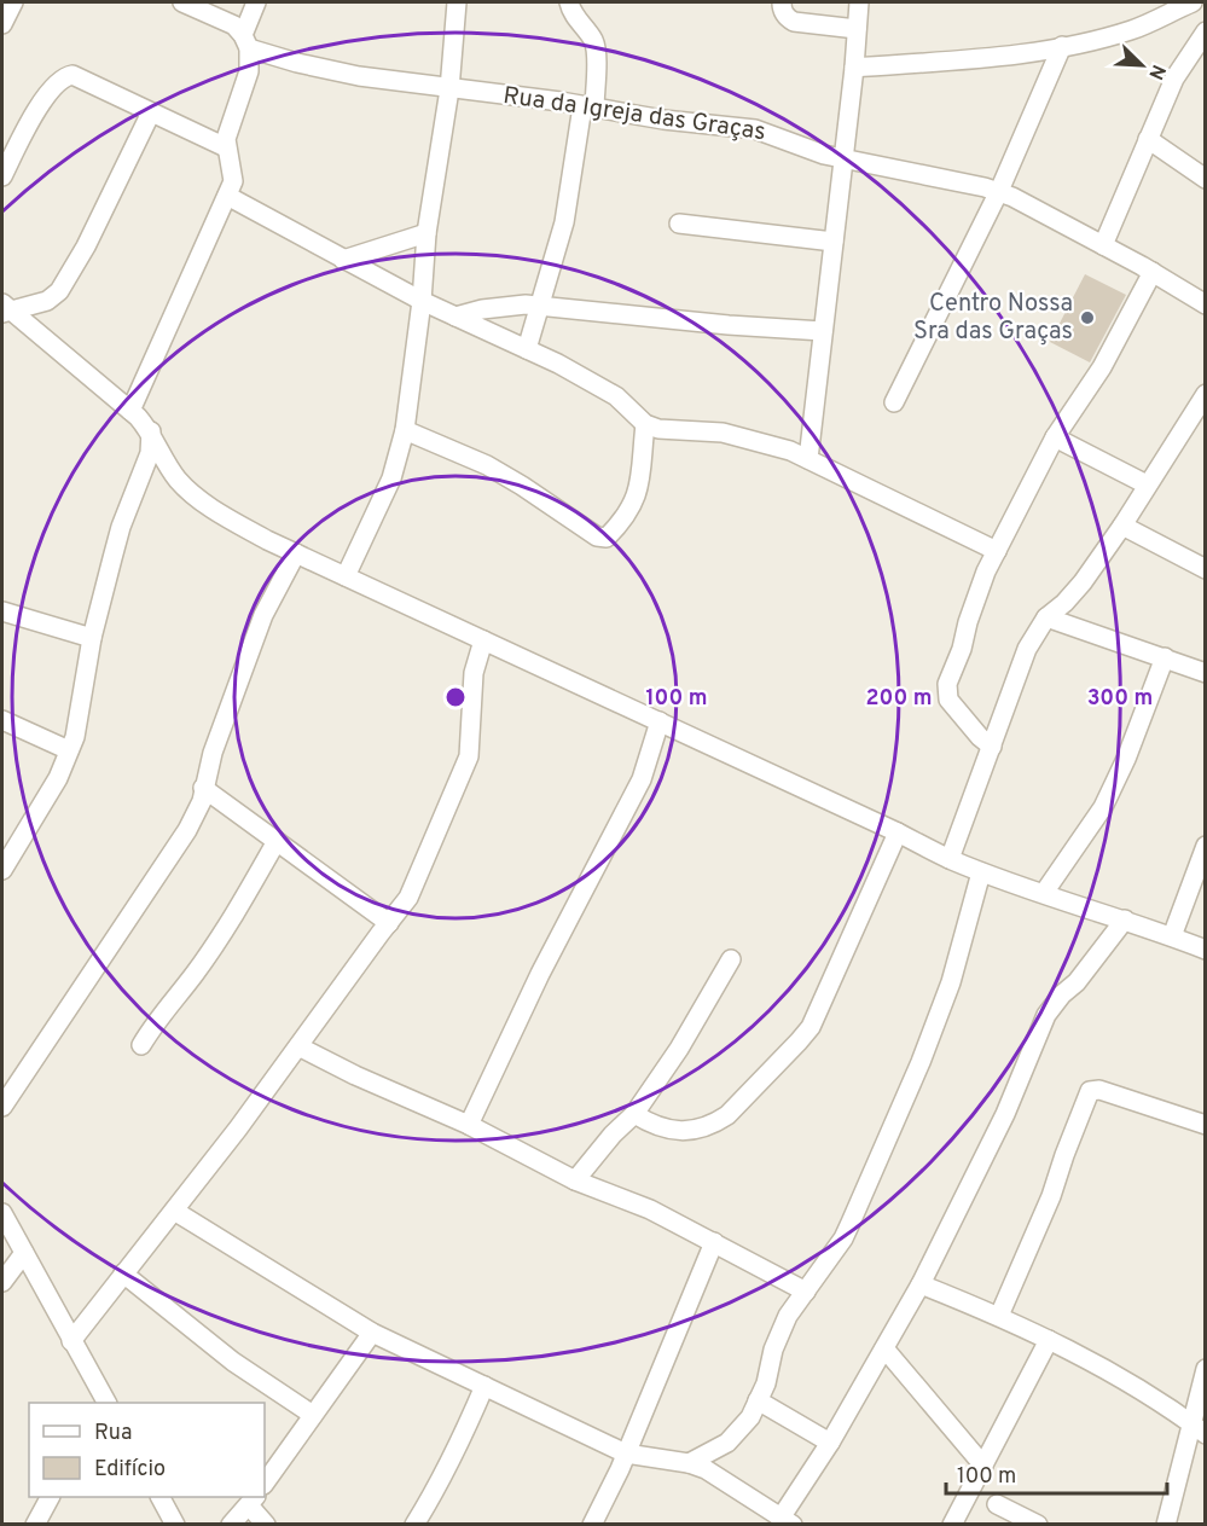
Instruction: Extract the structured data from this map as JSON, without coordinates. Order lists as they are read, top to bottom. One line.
{"streets":{"street":["Rua da Igreja das Graças"]},"places":["Centro Nossa Sra das Graças"],"legend":["Rua","Edifício"],"scale_bar":"100 m","north":"bottom right","rings":["100 m","200 m","300 m"]}
